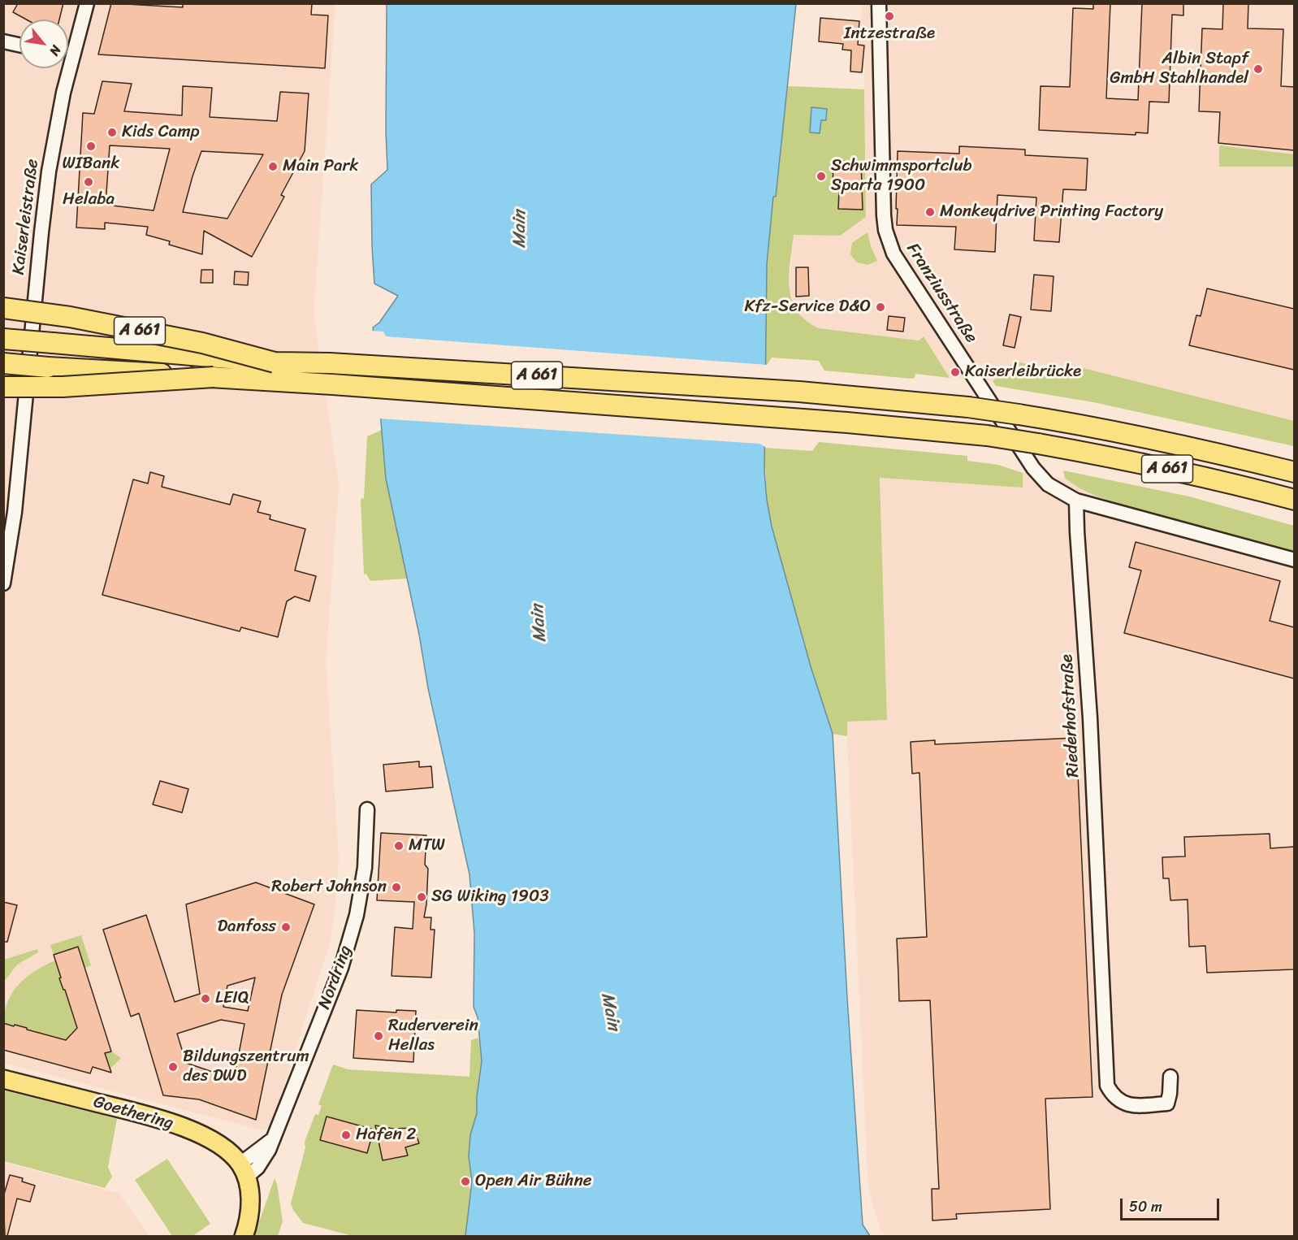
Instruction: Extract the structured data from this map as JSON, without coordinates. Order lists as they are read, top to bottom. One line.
{"streets":{"highway":["A 661"],"main road":["Goethering"],"street":["Kaiserleistraße","Franziusstraße","Riederhofstraße","Nordring"]},"crossings":[["Franziusstraße","Riederhofstraße"],["Nordring","Goethering"]],"water":["Main"],"places":["Intzestraße","Albin Stapf GmbH Stahlhandel","Kids Camp","WIBank","Main Park","Schwimmsportclub Sparta 1900","Helaba","Monkeydrive Printing Factory","Kfz-Service D&O","Kaiserleibrücke","MTW","Robert Johnson","SG Wiking 1903","Danfoss","LEIQ","Ruderverein Hellas","Bildungszentrum des DWD","Hafen 2","Open Air Bühne"],"scale_bar":"50 m","north":"bottom right"}
